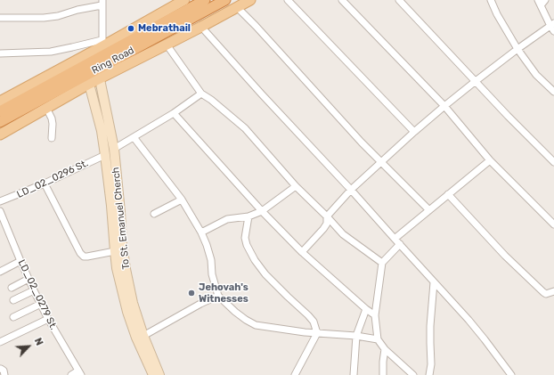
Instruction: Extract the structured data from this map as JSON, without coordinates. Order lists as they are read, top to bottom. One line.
{"streets":{"highway":["Ring Road"],"main road":["To St. Emanuel Cherch"],"street":["LD_02_0296 St.","LD_02_0279 St."]},"crossings":[["LD_02_0296 St.","To St. Emanuel Cherch"]],"places":["Mebrathail","Jehovah's Witnesses"],"north":"top right"}
